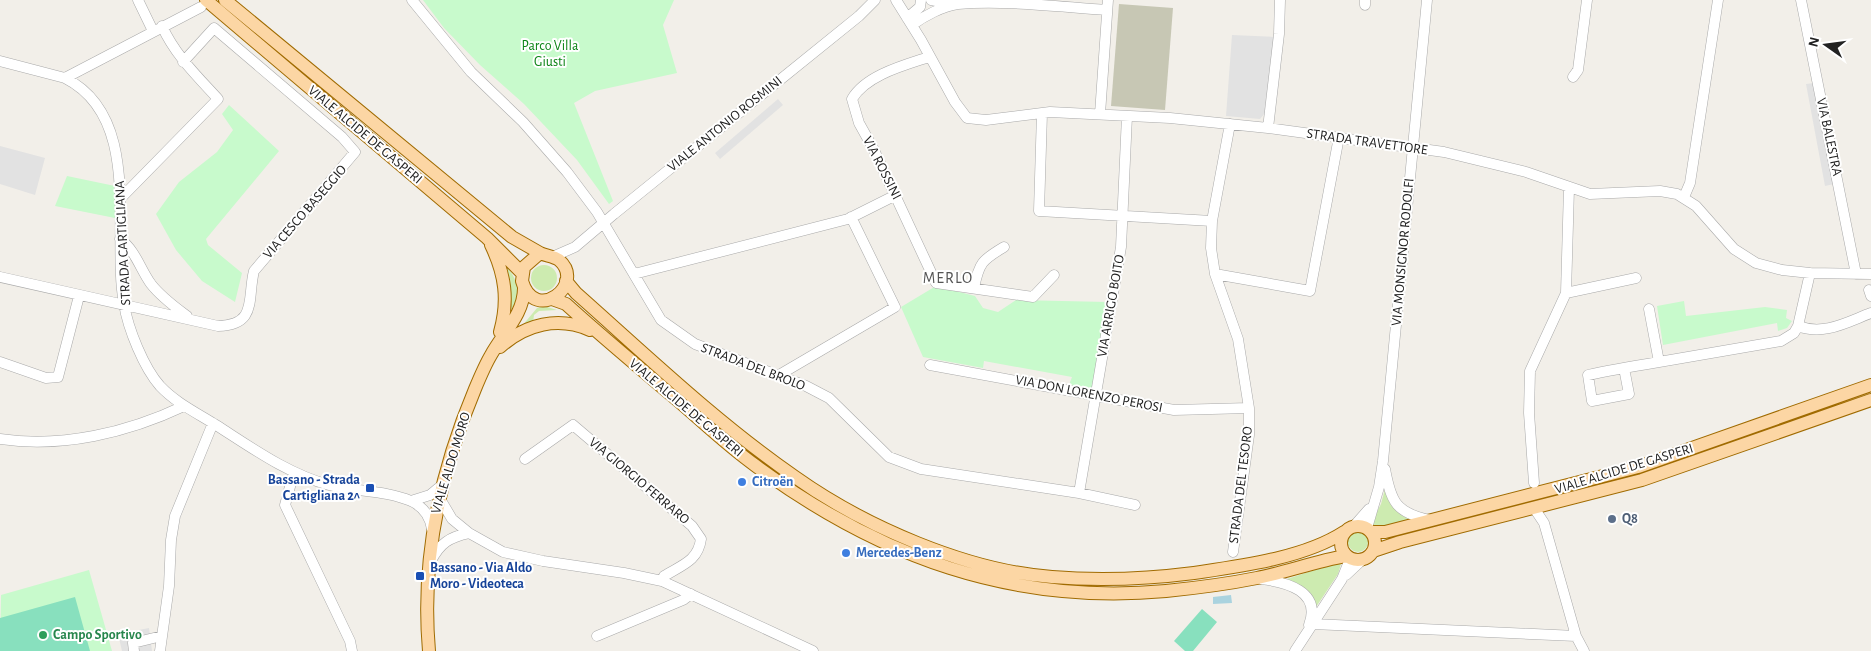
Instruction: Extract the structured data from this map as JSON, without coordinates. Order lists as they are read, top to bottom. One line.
{"streets":{"main road":["VIALE ALCIDE DE GASPERI","VIALE ALDO MORO"],"street":["VIALE ANTONIO ROSMINI","VIA BALESTRA","STRADA TRAVETTORE","VIA ROSSINI","VIA CESCO BASEGGIO","STRADA CARTIGLIANA","VIA MONSIGNOR RODOLFI","VIA ARRIGO BOITO","STRADA DEL BROLO","VIA DON LORENZO PEROSI","VIA GIORGIO FERRARO","STRADA DEL TESORO"]},"crossings":[["VIALE ANTONIO ROSMINI","VIALE ALCIDE DE GASPERI"],["VIALE ANTONIO ROSMINI","STRADA DEL BROLO"],["VIALE ANTONIO ROSMINI","VIALE ALDO MORO"],["VIALE ALCIDE DE GASPERI","VIA MONSIGNOR RODOLFI"],["VIALE ALCIDE DE GASPERI","VIALE ALDO MORO"],["VIA BALESTRA","STRADA TRAVETTORE"],["STRADA TRAVETTORE","VIA ROSSINI"],["STRADA TRAVETTORE","VIA MONSIGNOR RODOLFI"],["STRADA TRAVETTORE","VIA ARRIGO BOITO"],["STRADA TRAVETTORE","STRADA DEL TESORO"],["VIA CESCO BASEGGIO","STRADA CARTIGLIANA"],["STRADA CARTIGLIANA","VIALE ALDO MORO"],["VIA ARRIGO BOITO","STRADA DEL BROLO"],["VIA ARRIGO BOITO","VIA DON LORENZO PEROSI"],["VIA DON LORENZO PEROSI","STRADA DEL TESORO"]],"districts":["MERLO"],"parks":["Parco Villa Giusti"],"places":{"other":["Citroën","Q8","Mercedes-Benz","Campo Sportivo"],"transit":["Bassano - Strada Cartigliana 2^","Bassano - Via Aldo Moro - Videoteca"]},"north":"left"}
